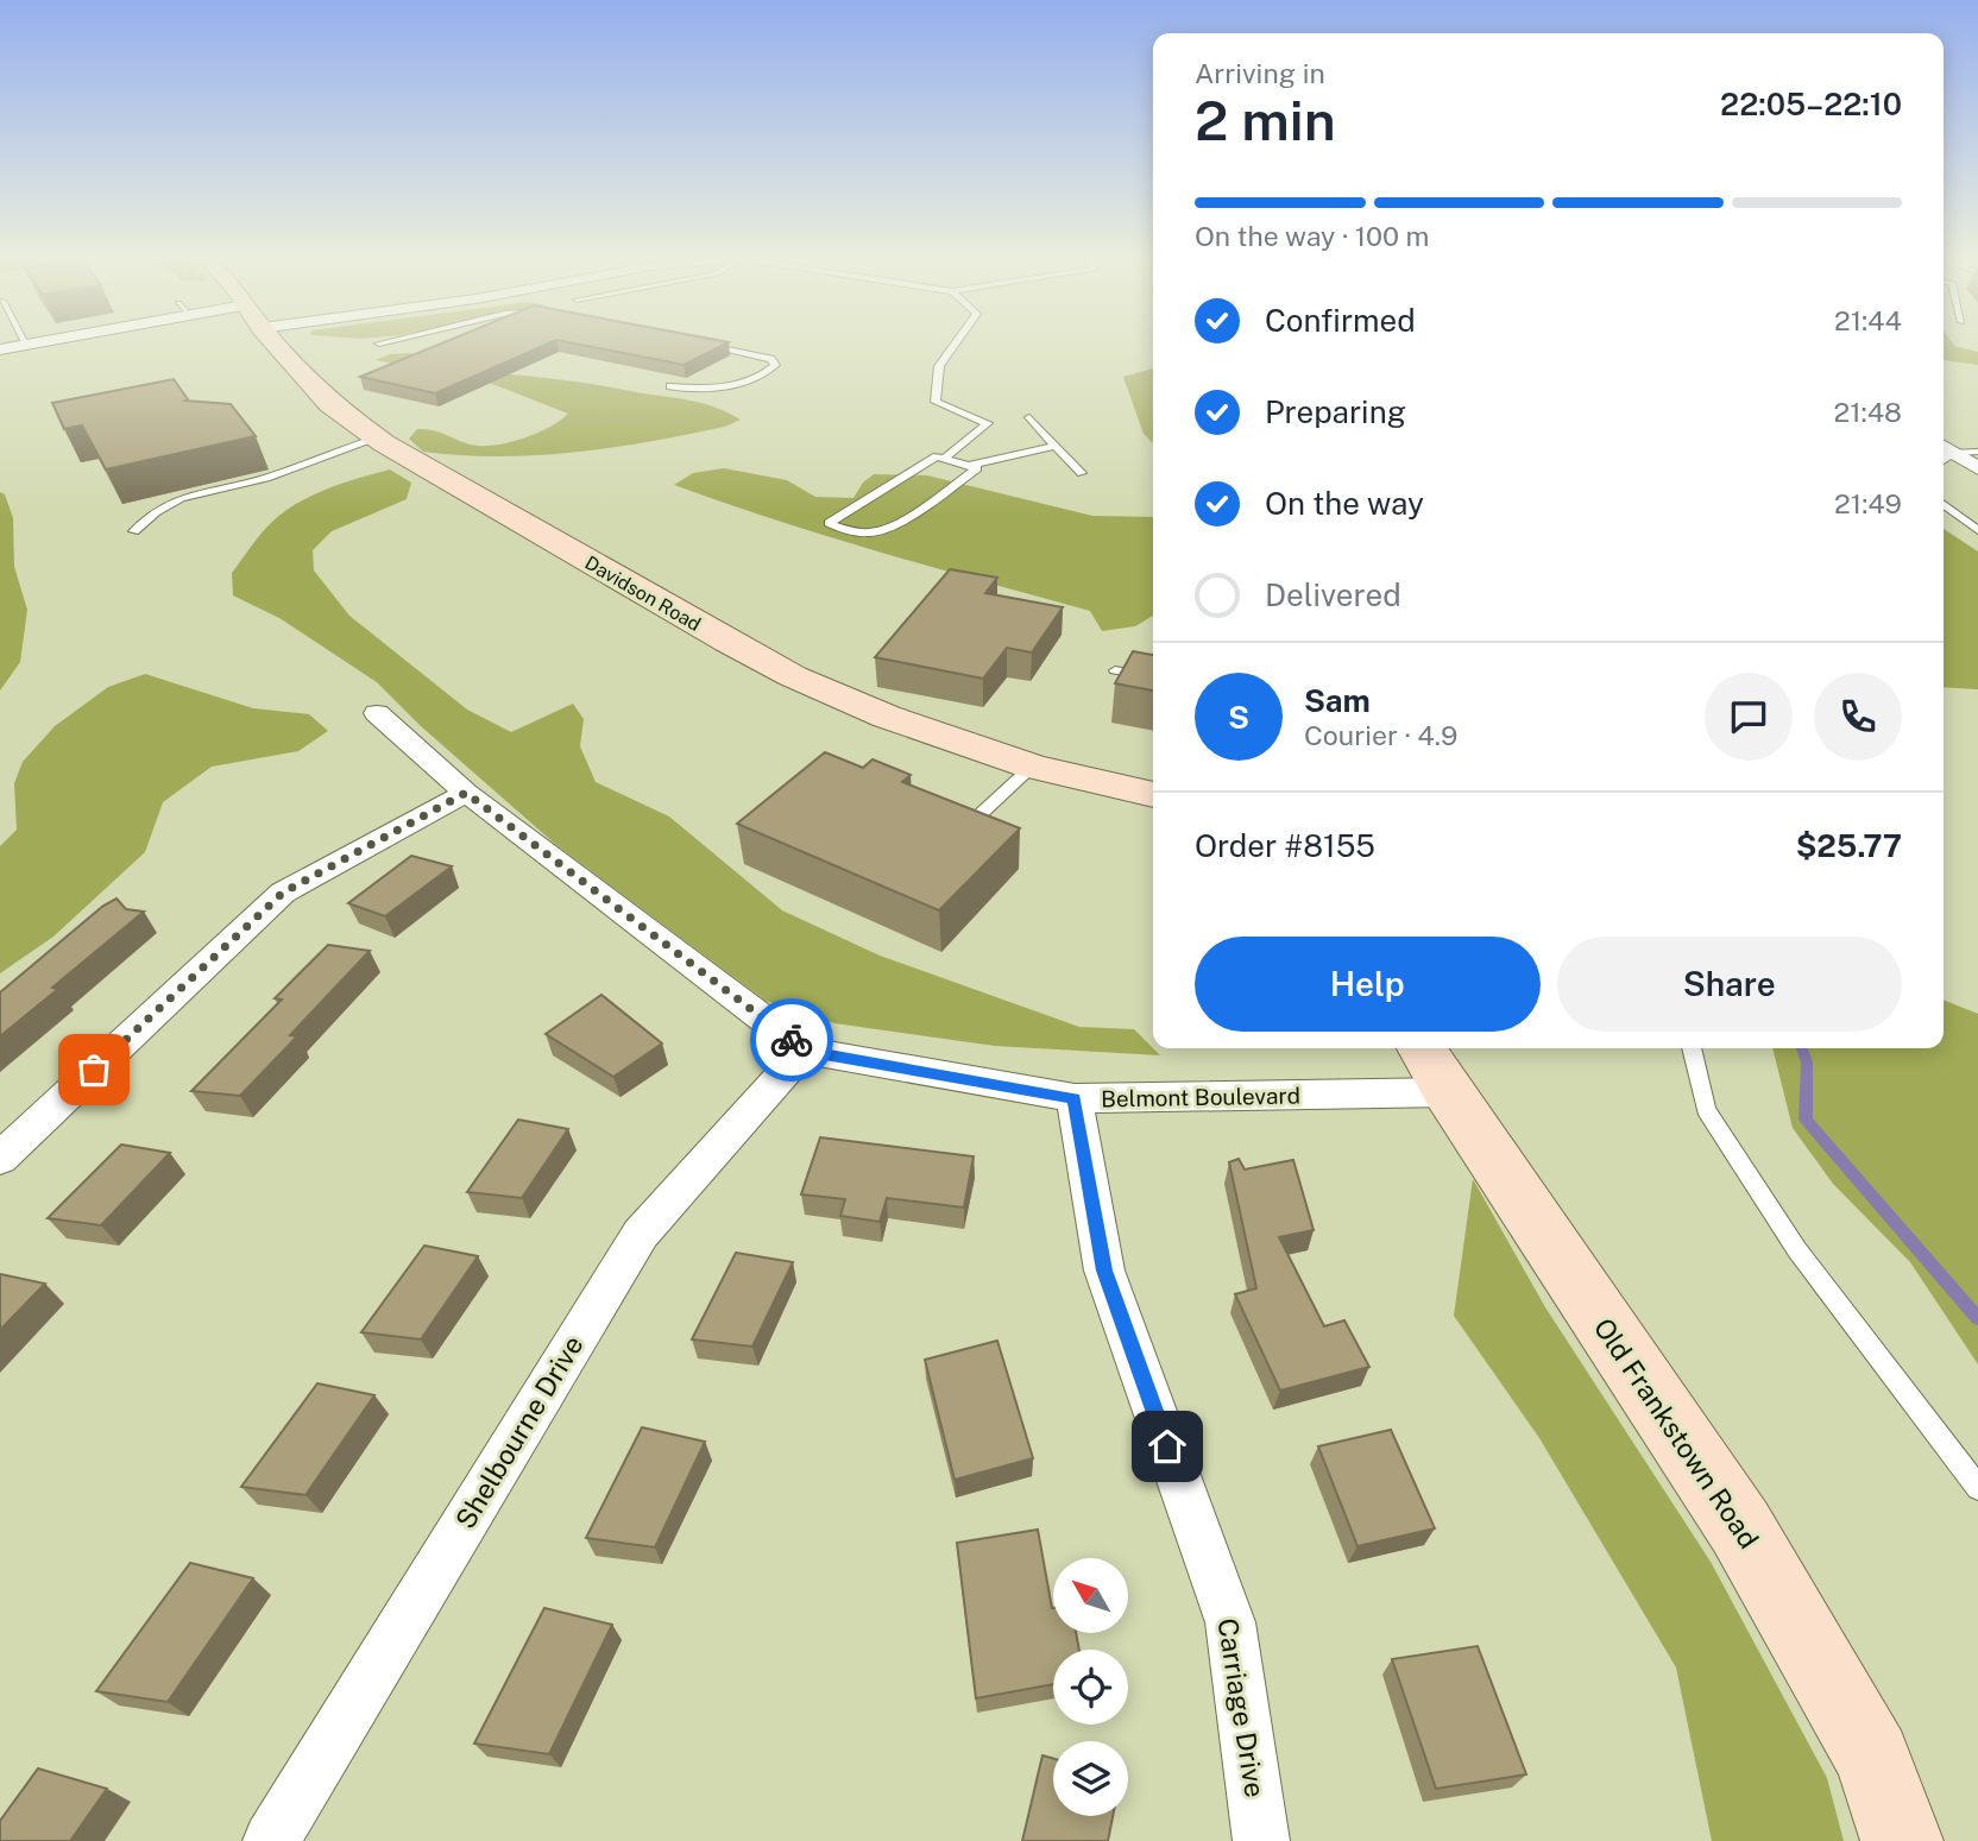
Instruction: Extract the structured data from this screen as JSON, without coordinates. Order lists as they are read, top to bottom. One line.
{"streets":{"street":["Davidson Road","Belmont Boulevard","Shelbourne Drive","Old Frankstown Road","Carriage Drive"]},"crossings":[["Belmont Boulevard","Shelbourne Drive"],["Belmont Boulevard","Old Frankstown Road"],["Belmont Boulevard","Carriage Drive"]],"north":"top left","page":{"heading":["2 min","Arriving in","22:05–22:10"],"panel":["Sam","Courier · 4.9","Order #8155","$25.77"],"bar":"On the way · 100 m","list":[["Confirmed","21:44"],["Preparing","21:48"],["On the way","21:49"],"Delivered"],"round":"S","buttons":["Help","Share"]}}
